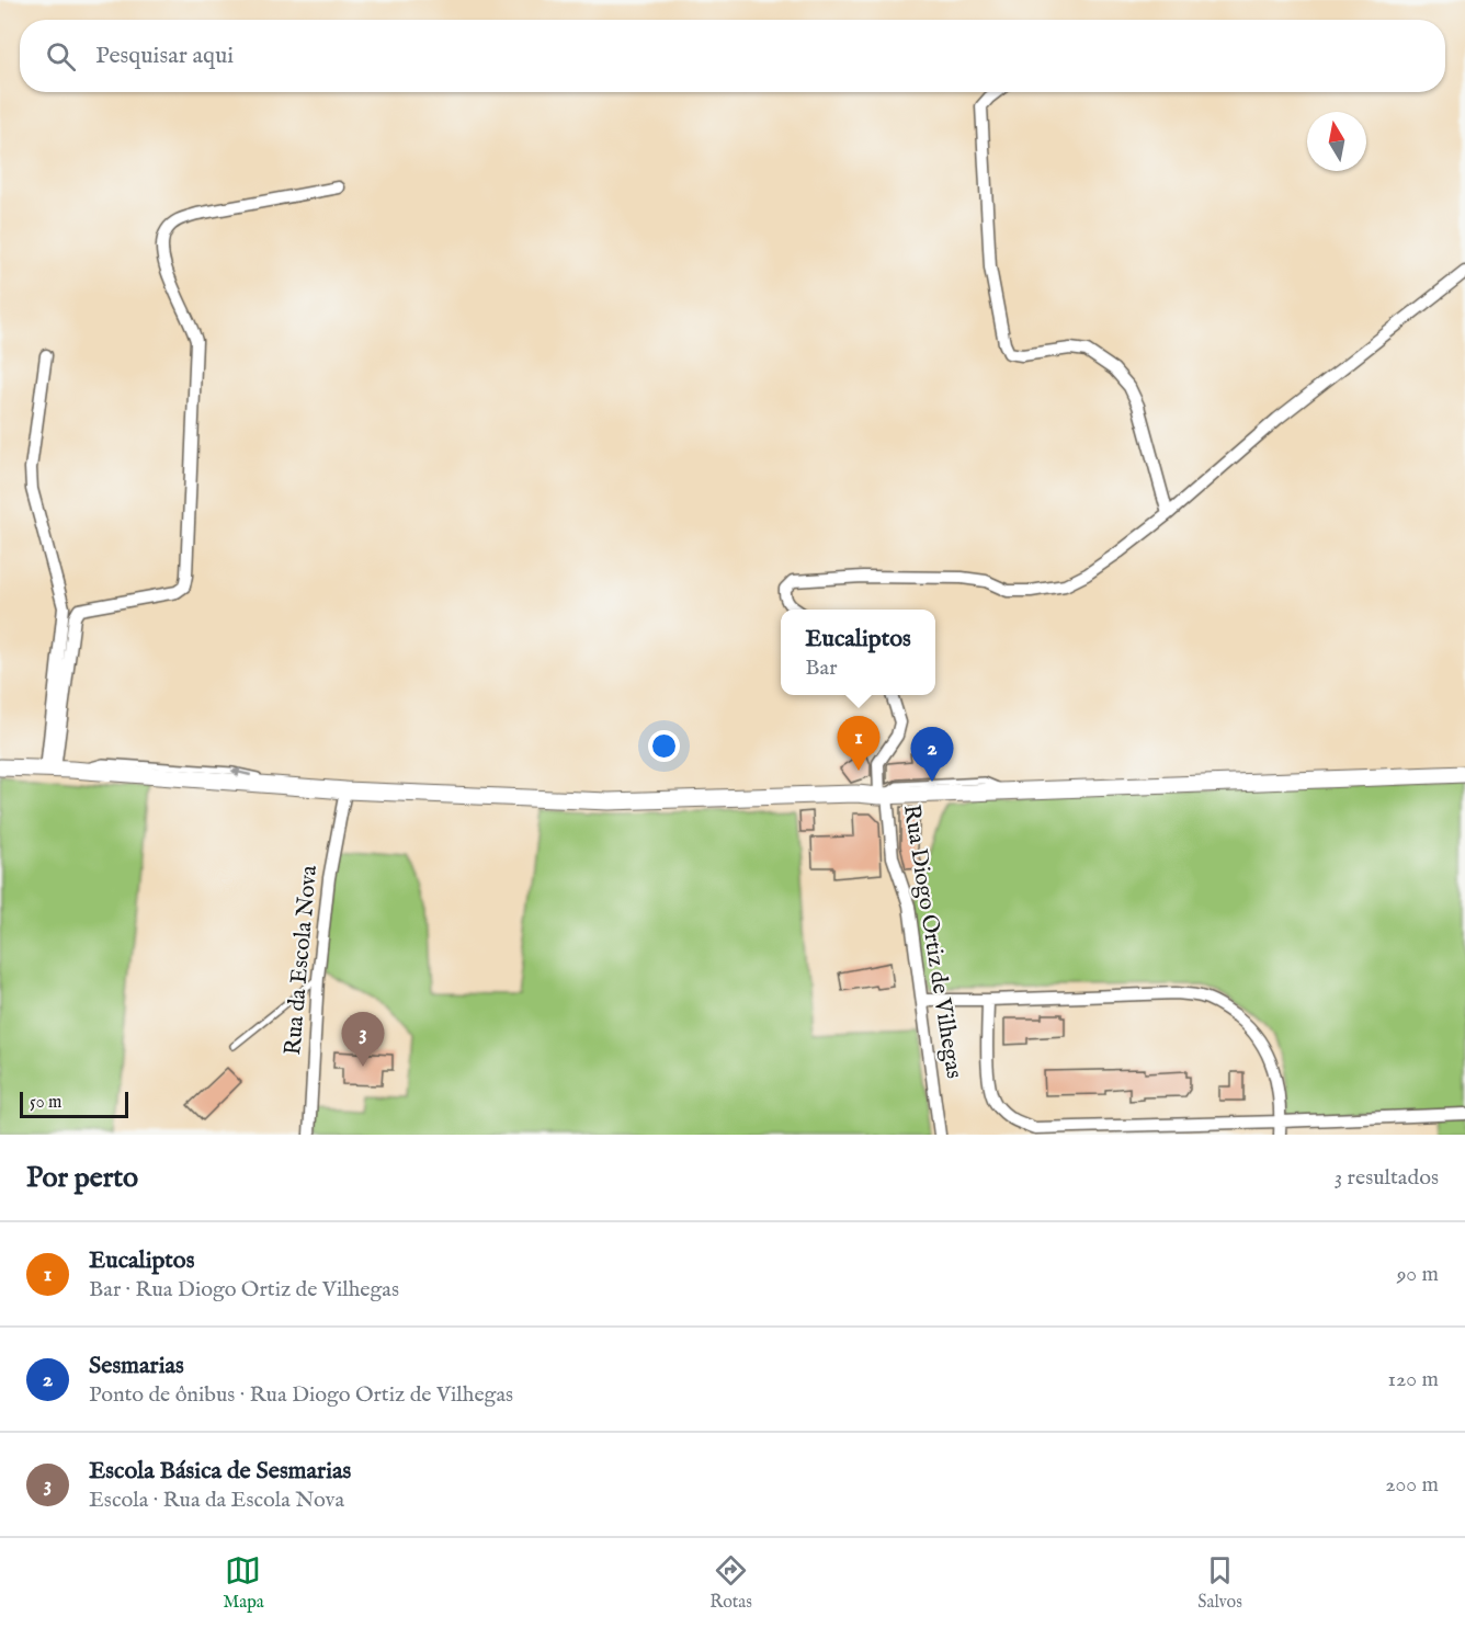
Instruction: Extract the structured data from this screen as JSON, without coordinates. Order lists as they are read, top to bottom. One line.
{"streets":{"street":["Rua Diogo Ortiz de Vilhegas","Rua da Escola Nova"]},"scale_bar":"50 m","north":"top","page":{"search":"Pesquisar aqui","popup":["Eucaliptos","Bar"],"pins":["1","2","3"],"scale":"50 m","heading":["Por perto","3 resultados"],"list":[{"mark":"1","name":"Eucaliptos","note":"Bar · Rua Diogo Ortiz de Vilhegas","value":"90 m"},{"mark":"2","name":"Sesmarias","note":"Ponto de ônibus · Rua Diogo Ortiz de Vilhegas","value":"120 m"},{"mark":"3","name":"Escola Básica de Sesmarias","note":"Escola · Rua da Escola Nova","value":"200 m"}],"nav":["Mapa","Rotas","Salvos"]}}
